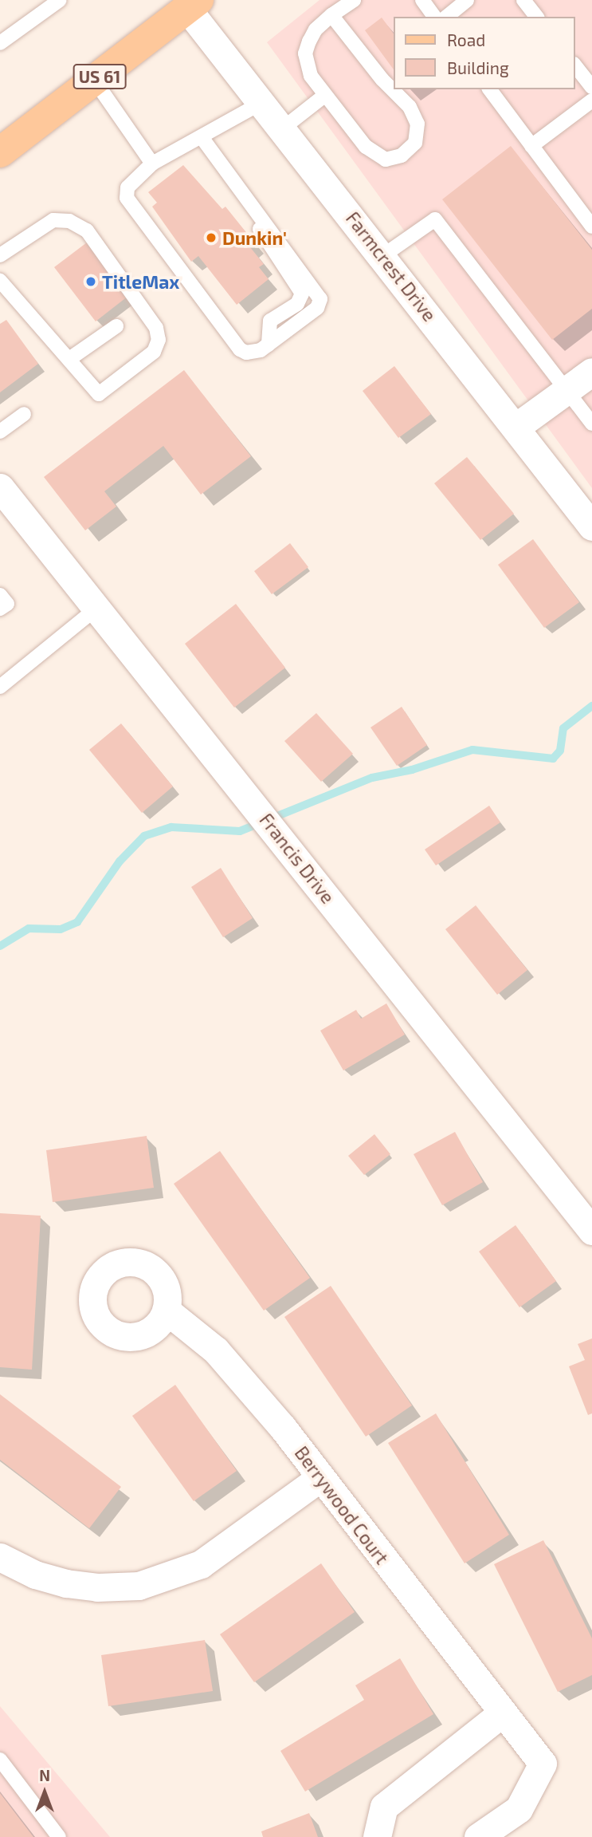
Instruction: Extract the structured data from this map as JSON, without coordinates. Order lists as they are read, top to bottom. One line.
{"streets":{"main road":["US 61"],"street":["Farmcrest Drive","Francis Drive","Berrywood Court"]},"crossings":[["US 61","Farmcrest Drive"]],"places":["Dunkin'","TitleMax"],"legend":["Road","Building"],"north":"top"}
